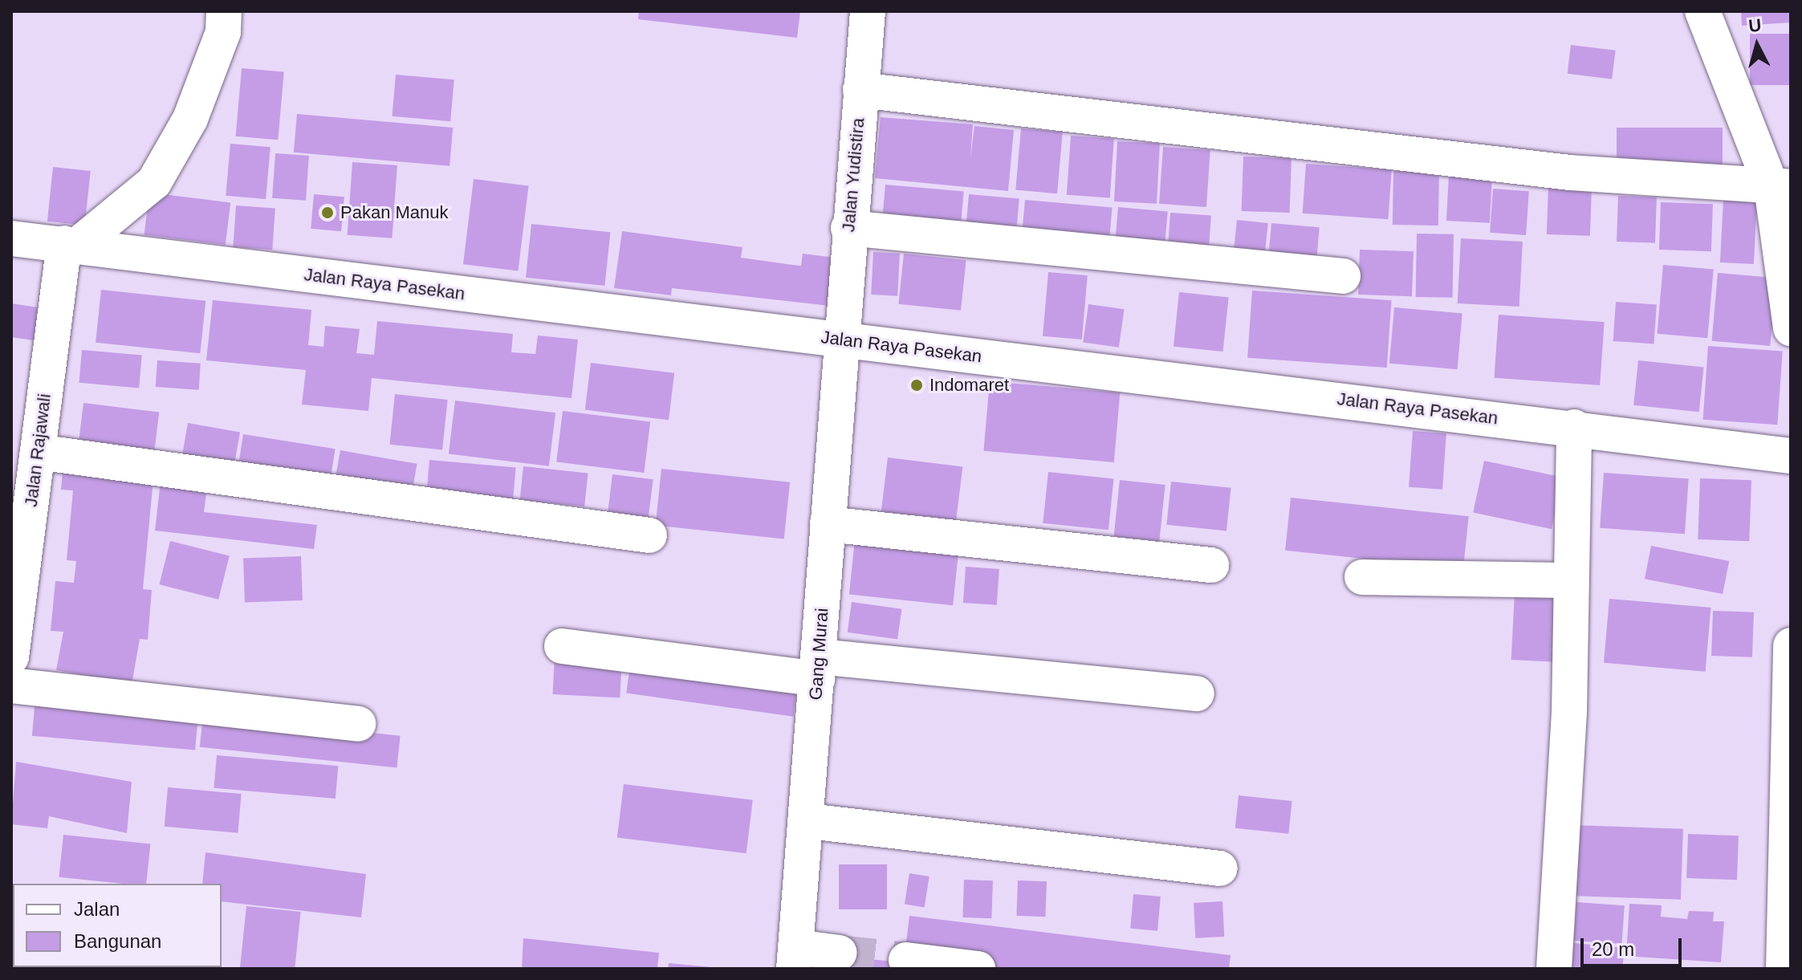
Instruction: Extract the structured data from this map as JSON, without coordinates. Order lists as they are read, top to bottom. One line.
{"streets":{"street":["Jalan Yudistira","Jalan Raya Pasekan","Jalan Rajawali","Gang Murai"]},"crossings":[["Jalan Yudistira","Jalan Raya Pasekan"],["Jalan Yudistira","Gang Murai"],["Jalan Raya Pasekan","Jalan Rajawali"],["Jalan Raya Pasekan","Gang Murai"]],"places":["Pakan Manuk","Indomaret"],"legend":["Jalan","Bangunan"],"scale_bar":"20 m","north":"top"}
